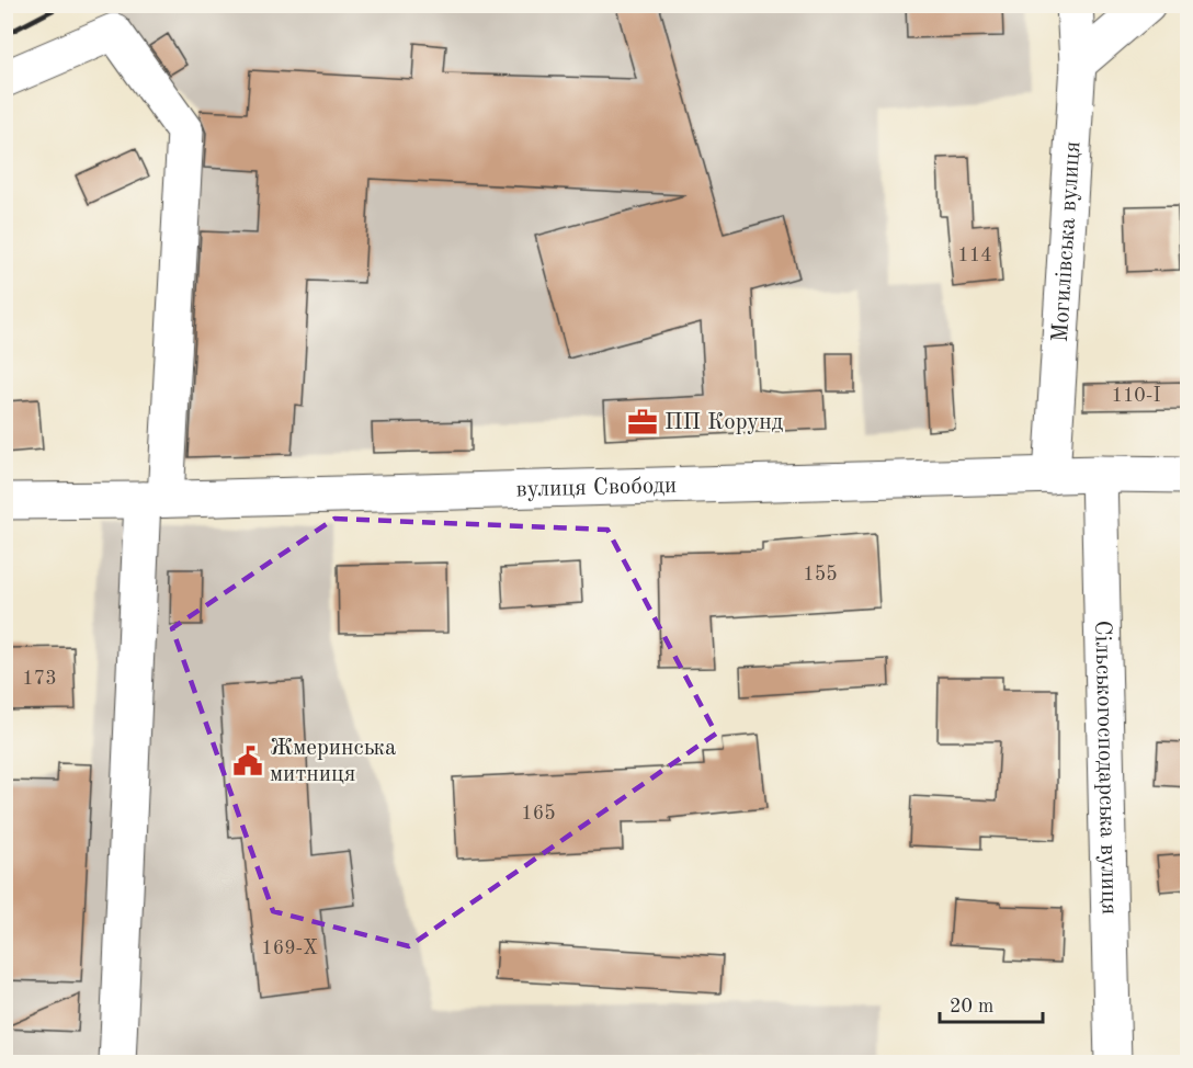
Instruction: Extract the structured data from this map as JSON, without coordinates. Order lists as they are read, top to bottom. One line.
{"streets":{"street":["Могилівська вулиця","вулиця Свободи","Сільськогосподарська вулиця"]},"crossings":[["Могилівська вулиця","вулиця Свободи"],["вулиця Свободи","Сільськогосподарська вулиця"]],"places":{"office":["ПП Корунд"],"public building":["Жмеринська митниця"]},"house_numbers":["114","110-І","155","173","165","169-Х"],"scale_bar":"20 m"}
